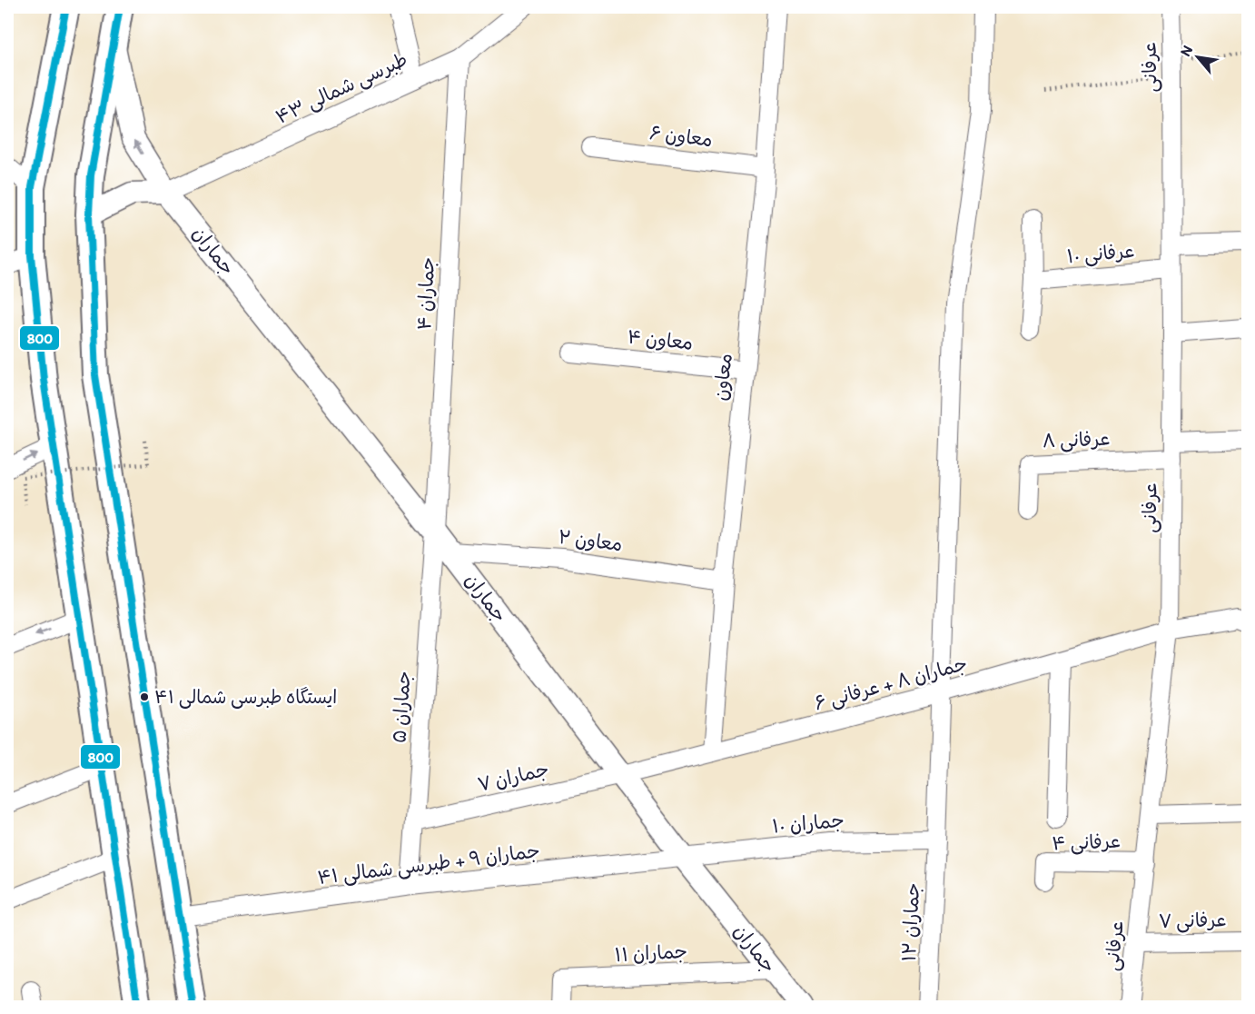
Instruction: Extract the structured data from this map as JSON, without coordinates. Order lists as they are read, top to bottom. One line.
{"streets":{"street":["عرفانی","طبرسی شمالی ۴۳","معاون ۶","جماران","عرفانی ۱۰","جماران ۴","معاون ۴","معاون","عرفانی ۸","معاون ۲","جماران ۸ + عرفانی ۶","جماران ۵","جماران ۷","جماران ۱۰","عرفانی ۴","جماران ۹ + طبرسی شمالی ۴۱","عرفانی ۷","جماران ۱۲","جماران ۱۱"]},"crossings":[["عرفانی","عرفانی ۱۰"],["عرفانی","عرفانی ۸"],["عرفانی","جماران ۸ + عرفانی ۶"],["عرفانی","عرفانی ۴"],["عرفانی","عرفانی ۷"],["طبرسی شمالی ۴۳","جماران"],["طبرسی شمالی ۴۳","جماران ۴"],["معاون ۶","معاون"],["جماران","جماران ۴"],["جماران","معاون ۲"],["جماران","جماران ۸ + عرفانی ۶"],["جماران","جماران ۵"],["جماران","جماران ۷"],["جماران","جماران ۱۰"],["جماران","جماران ۹ + طبرسی شمالی ۴۱"],["جماران","جماران ۱۱"],["جماران ۴","جماران ۵"],["معاون ۴","معاون"],["معاون","معاون ۲"],["معاون","جماران ۸ + عرفانی ۶"],["جماران ۸ + عرفانی ۶","جماران ۷"],["جماران ۸ + عرفانی ۶","جماران ۱۲"],["جماران ۵","جماران ۷"],["جماران ۵","جماران ۹ + طبرسی شمالی ۴۱"],["جماران ۱۰","جماران ۹ + طبرسی شمالی ۴۱"],["جماران ۱۰","جماران ۱۲"]],"places":["ایستگاه طبرسی شمالی ۴۱"],"lines":["transit line 800"],"north":"top left"}
